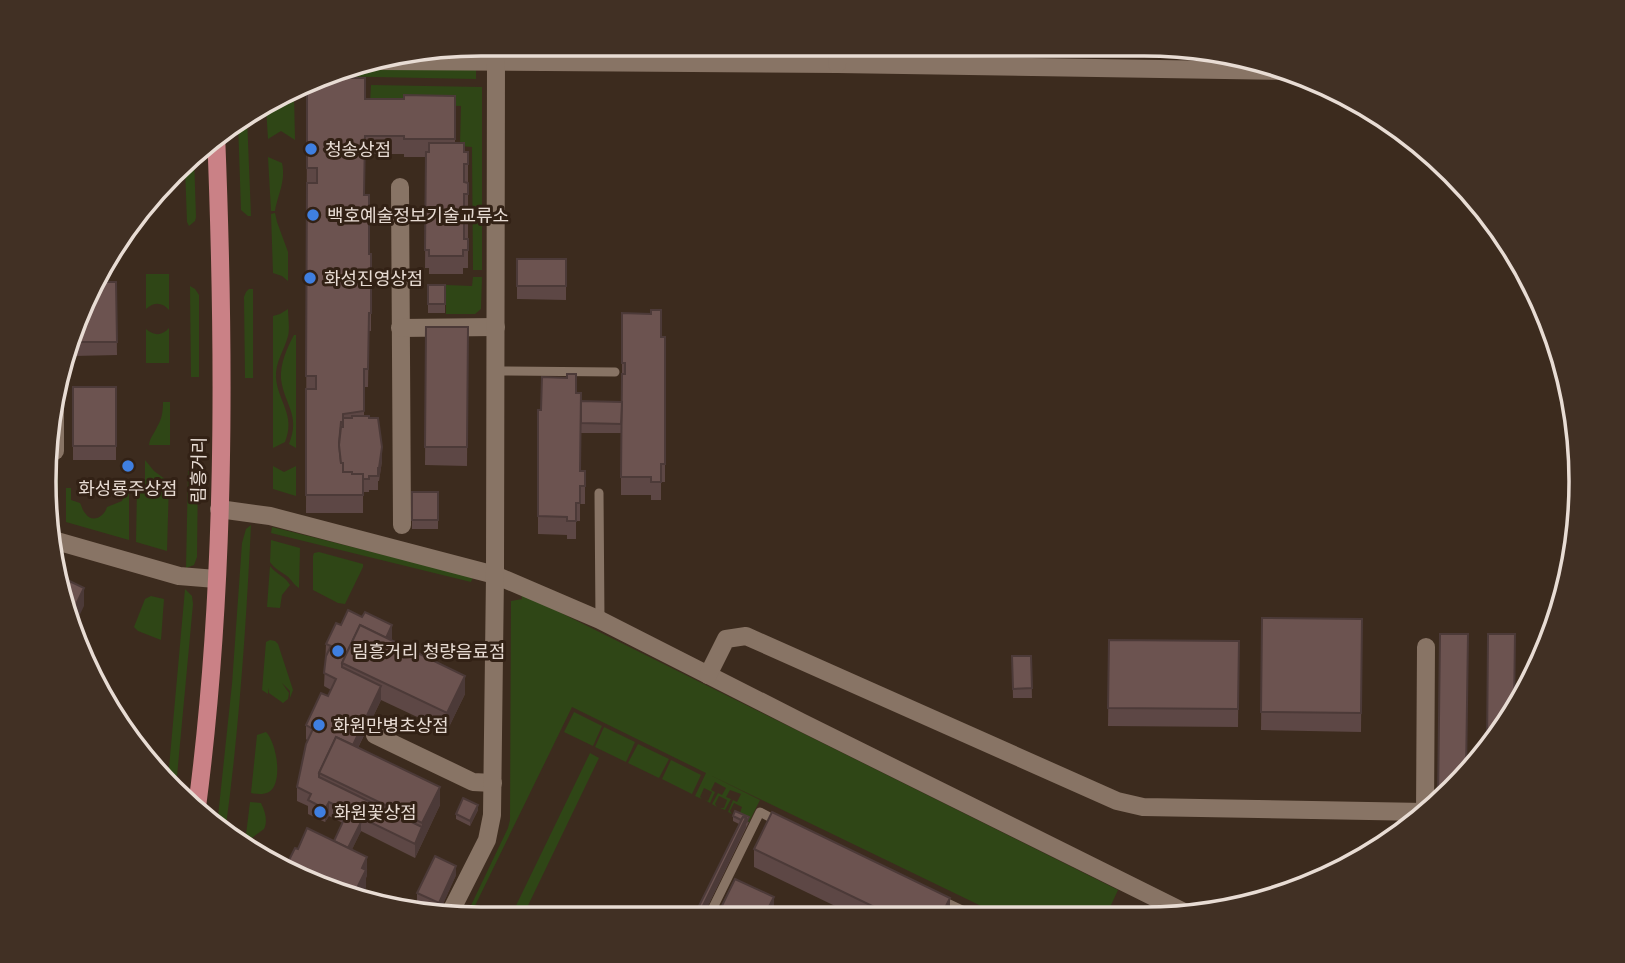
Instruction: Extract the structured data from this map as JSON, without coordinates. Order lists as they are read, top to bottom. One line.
{"streets":{"main road":["림흥거리"]},"places":["청송상점","백호예술정보기술교류소","화성진영상점","화성룡주상점","림흥거리 청량음료점","화원만병초상점","화원꽃상점"]}
